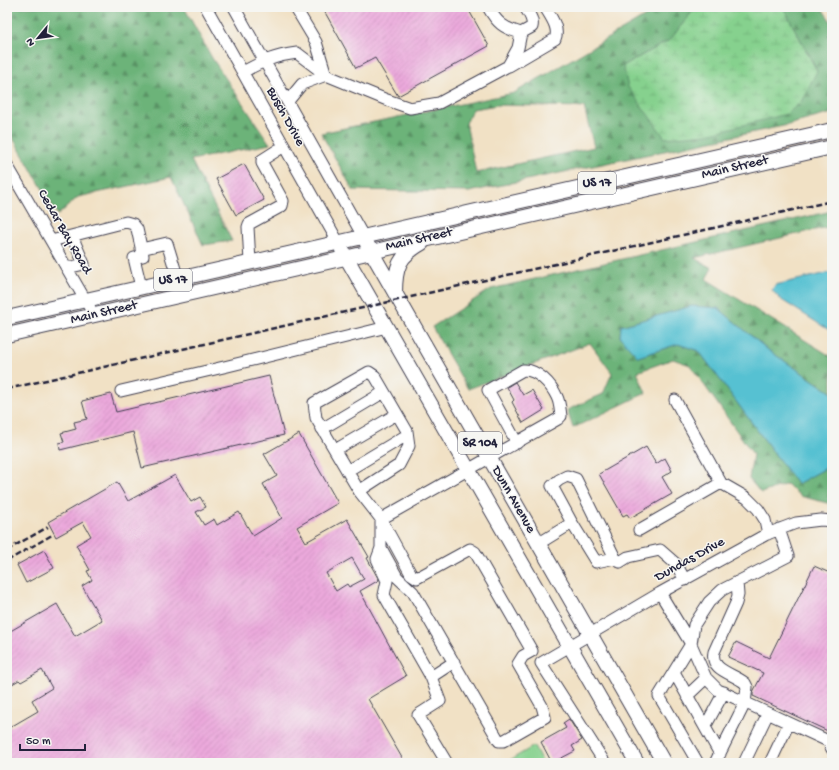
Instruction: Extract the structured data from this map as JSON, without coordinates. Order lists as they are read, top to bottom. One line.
{"streets":{"main road":["Main Street","US 17","SR 104","Dunn Avenue"],"street":["Busch Drive","Cedar Bay Road","Dundas Drive"]},"crossings":[["Busch Drive","Main Street"],["Busch Drive","Dunn Avenue"],["Main Street","Cedar Bay Road"],["Main Street","Dunn Avenue"],["Dunn Avenue","Dundas Drive"]],"scale_bar":"50 m","north":"bottom left"}
